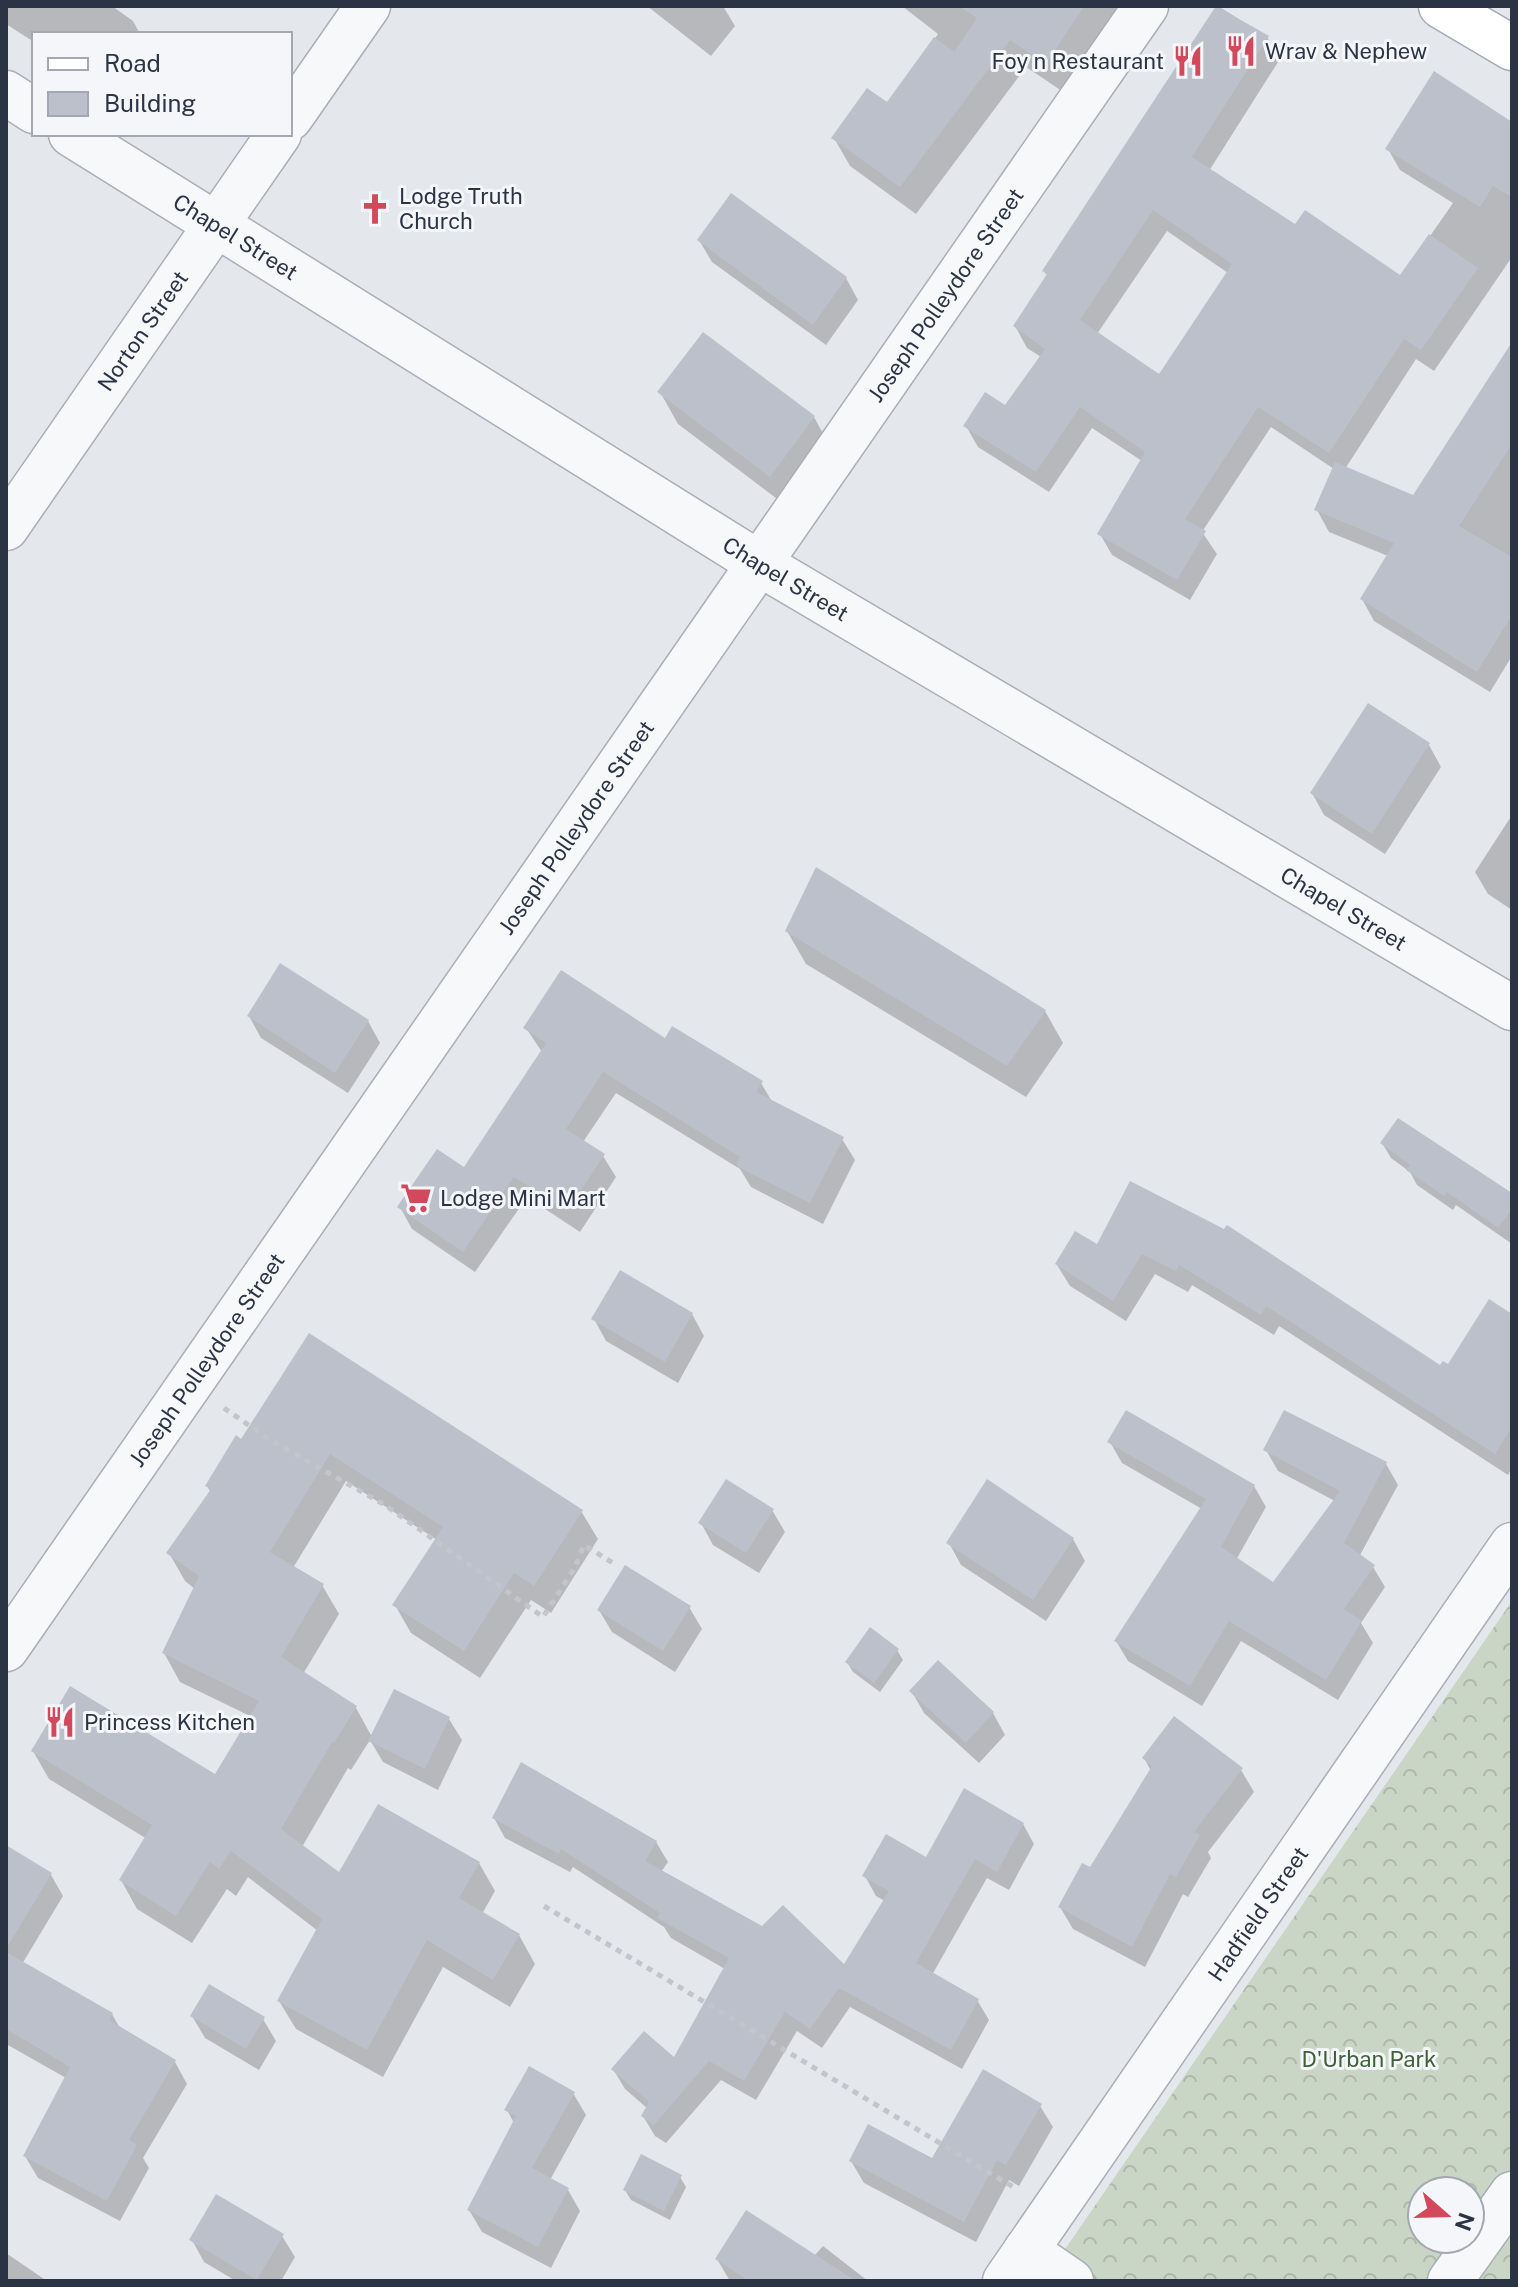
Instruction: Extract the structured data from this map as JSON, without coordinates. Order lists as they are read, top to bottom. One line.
{"streets":{"street":["Chapel Street","Joseph Polleydore Street","Norton Street","Hadfield Street"]},"crossings":[["Chapel Street","Joseph Polleydore Street"],["Chapel Street","Norton Street"]],"parks":["D'Urban Park"],"places":{"restaurant":["Wrav & Nephew","Foy n Restaurant","Princess Kitchen"],"church":["Lodge Truth Church"],"supermarket":["Lodge Mini Mart"]},"legend":["Road","Building"],"north":"right"}
